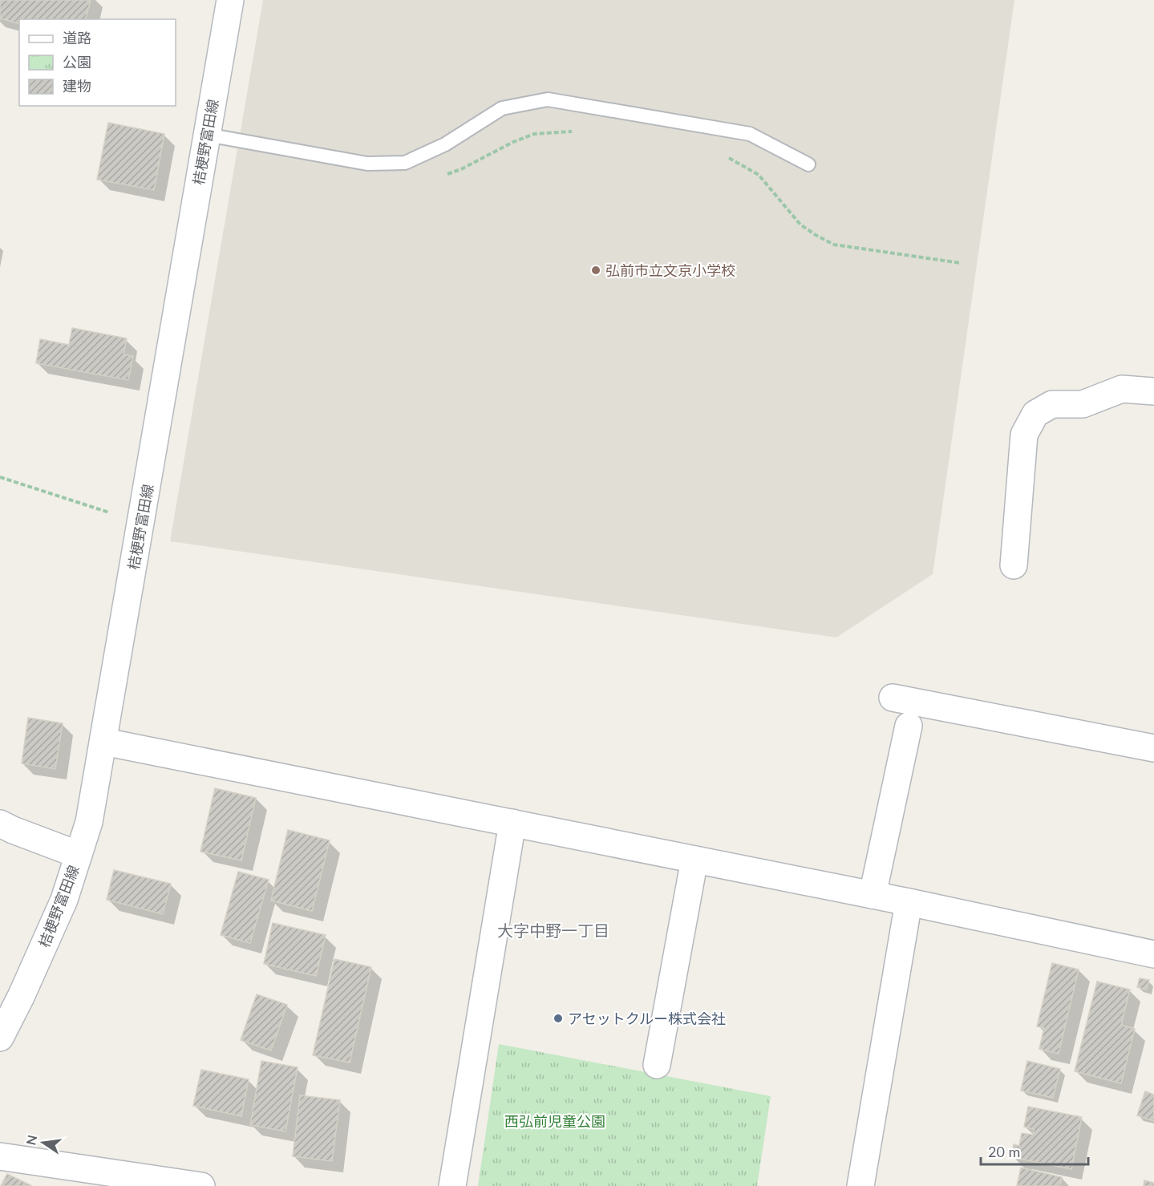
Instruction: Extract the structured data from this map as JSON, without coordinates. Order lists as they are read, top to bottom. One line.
{"streets":{"street":["桔梗野富田線"]},"districts":["大字中野一丁目"],"parks":["西弘前児童公園"],"places":["弘前市立文京小学校","アセットクルー株式会社"],"legend":["道路","公園","建物"],"scale_bar":"20 m","north":"left"}
